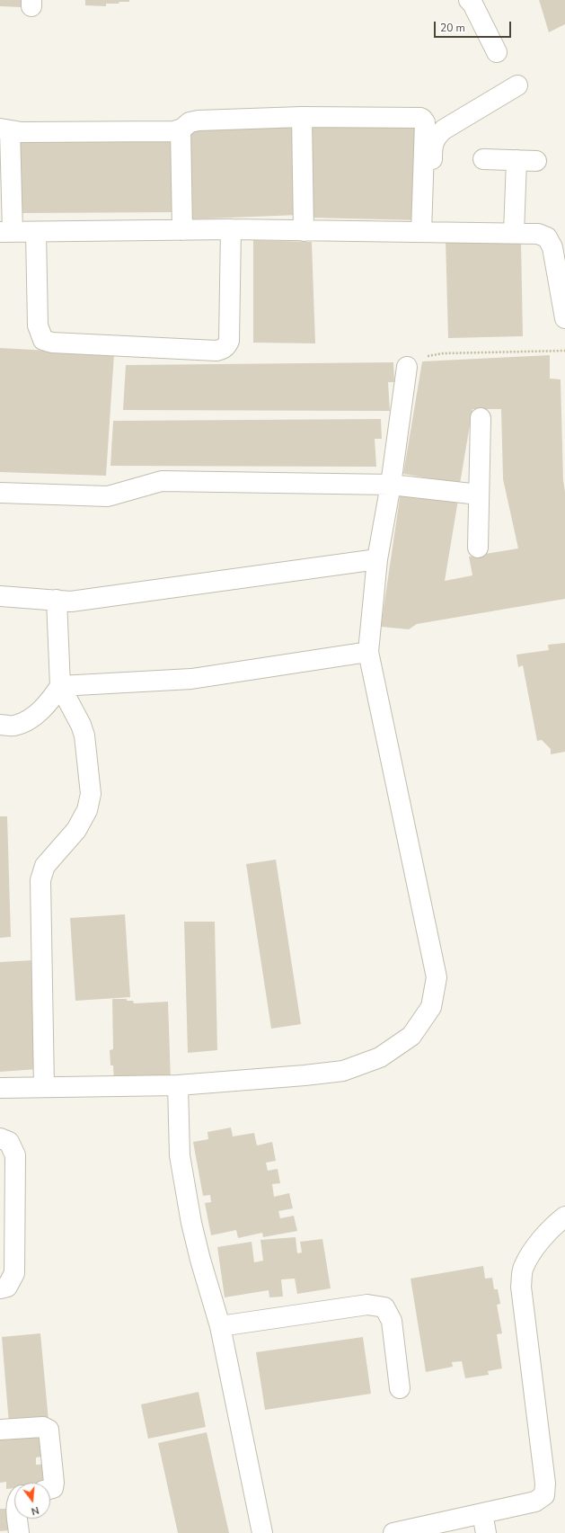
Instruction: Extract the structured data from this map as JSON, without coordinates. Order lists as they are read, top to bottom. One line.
{"scale_bar":"20 m","north":"bottom"}
